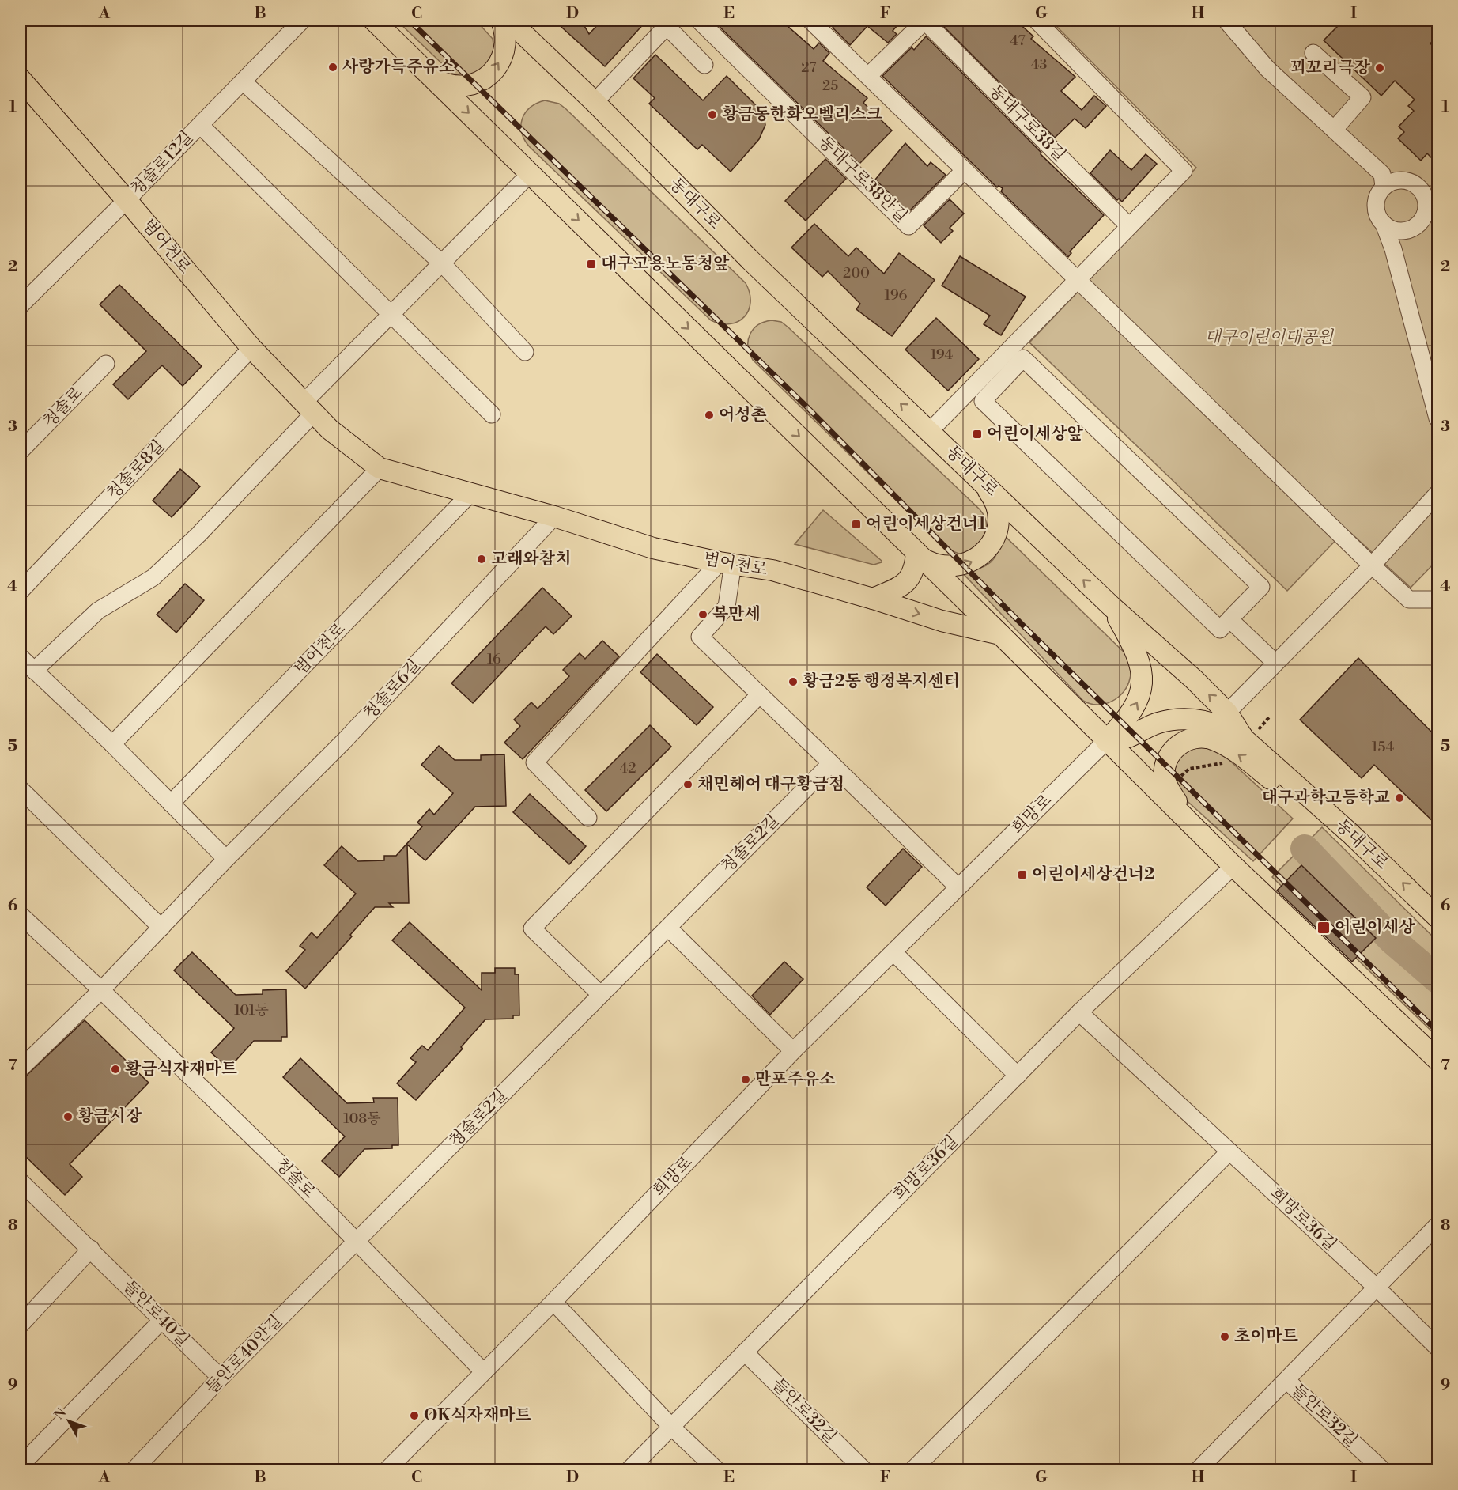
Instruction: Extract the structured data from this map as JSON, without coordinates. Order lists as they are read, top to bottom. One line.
{"streets":{"main road":["동대구로","범어천로"],"street":["동대구로38길","청솔로12길","동대구로38안길","청솔로","청솔로8길","청솔로6길","희망로","청솔로2길","희망로36길","들안로40길","들안로40안길","들안로32길"]},"crossings":[["청솔로12길","범어천로"],["범어천로","청솔로8길"],["범어천로","청솔로6길"],["청솔로","청솔로6길"],["청솔로","희망로"],["청솔로","청솔로2길"],["청솔로","들안로40안길"],["청솔로2길","들안로40안길"],["희망로36길","들안로32길"],["들안로40길","들안로40안길"]],"parks":["대구어린이대공원"],"places":{"other":["사랑가득주유소","꾀꼬리극장","황금동한화오벨리스크","어성촌","고래와참치","복만세","황금2동 행정복지센터","채민헤어 대구황금점","대구과학고등학교","황금식자재마트","만포주유소","황금시장","초이마트","OK식자재마트"],"transit":["대구고용노동청앞","어린이세상앞","어린이세상건너1","어린이세상건너2","어린이세상"]},"house_numbers":["47","43","27","25","200","196","194","16","154","42","101동","108동"],"north":"top left","grid":{"columns":["A","B","C","D","E","F","G","H","I"],"rows":["1","2","3","4","5","6","7","8","9"]}}
